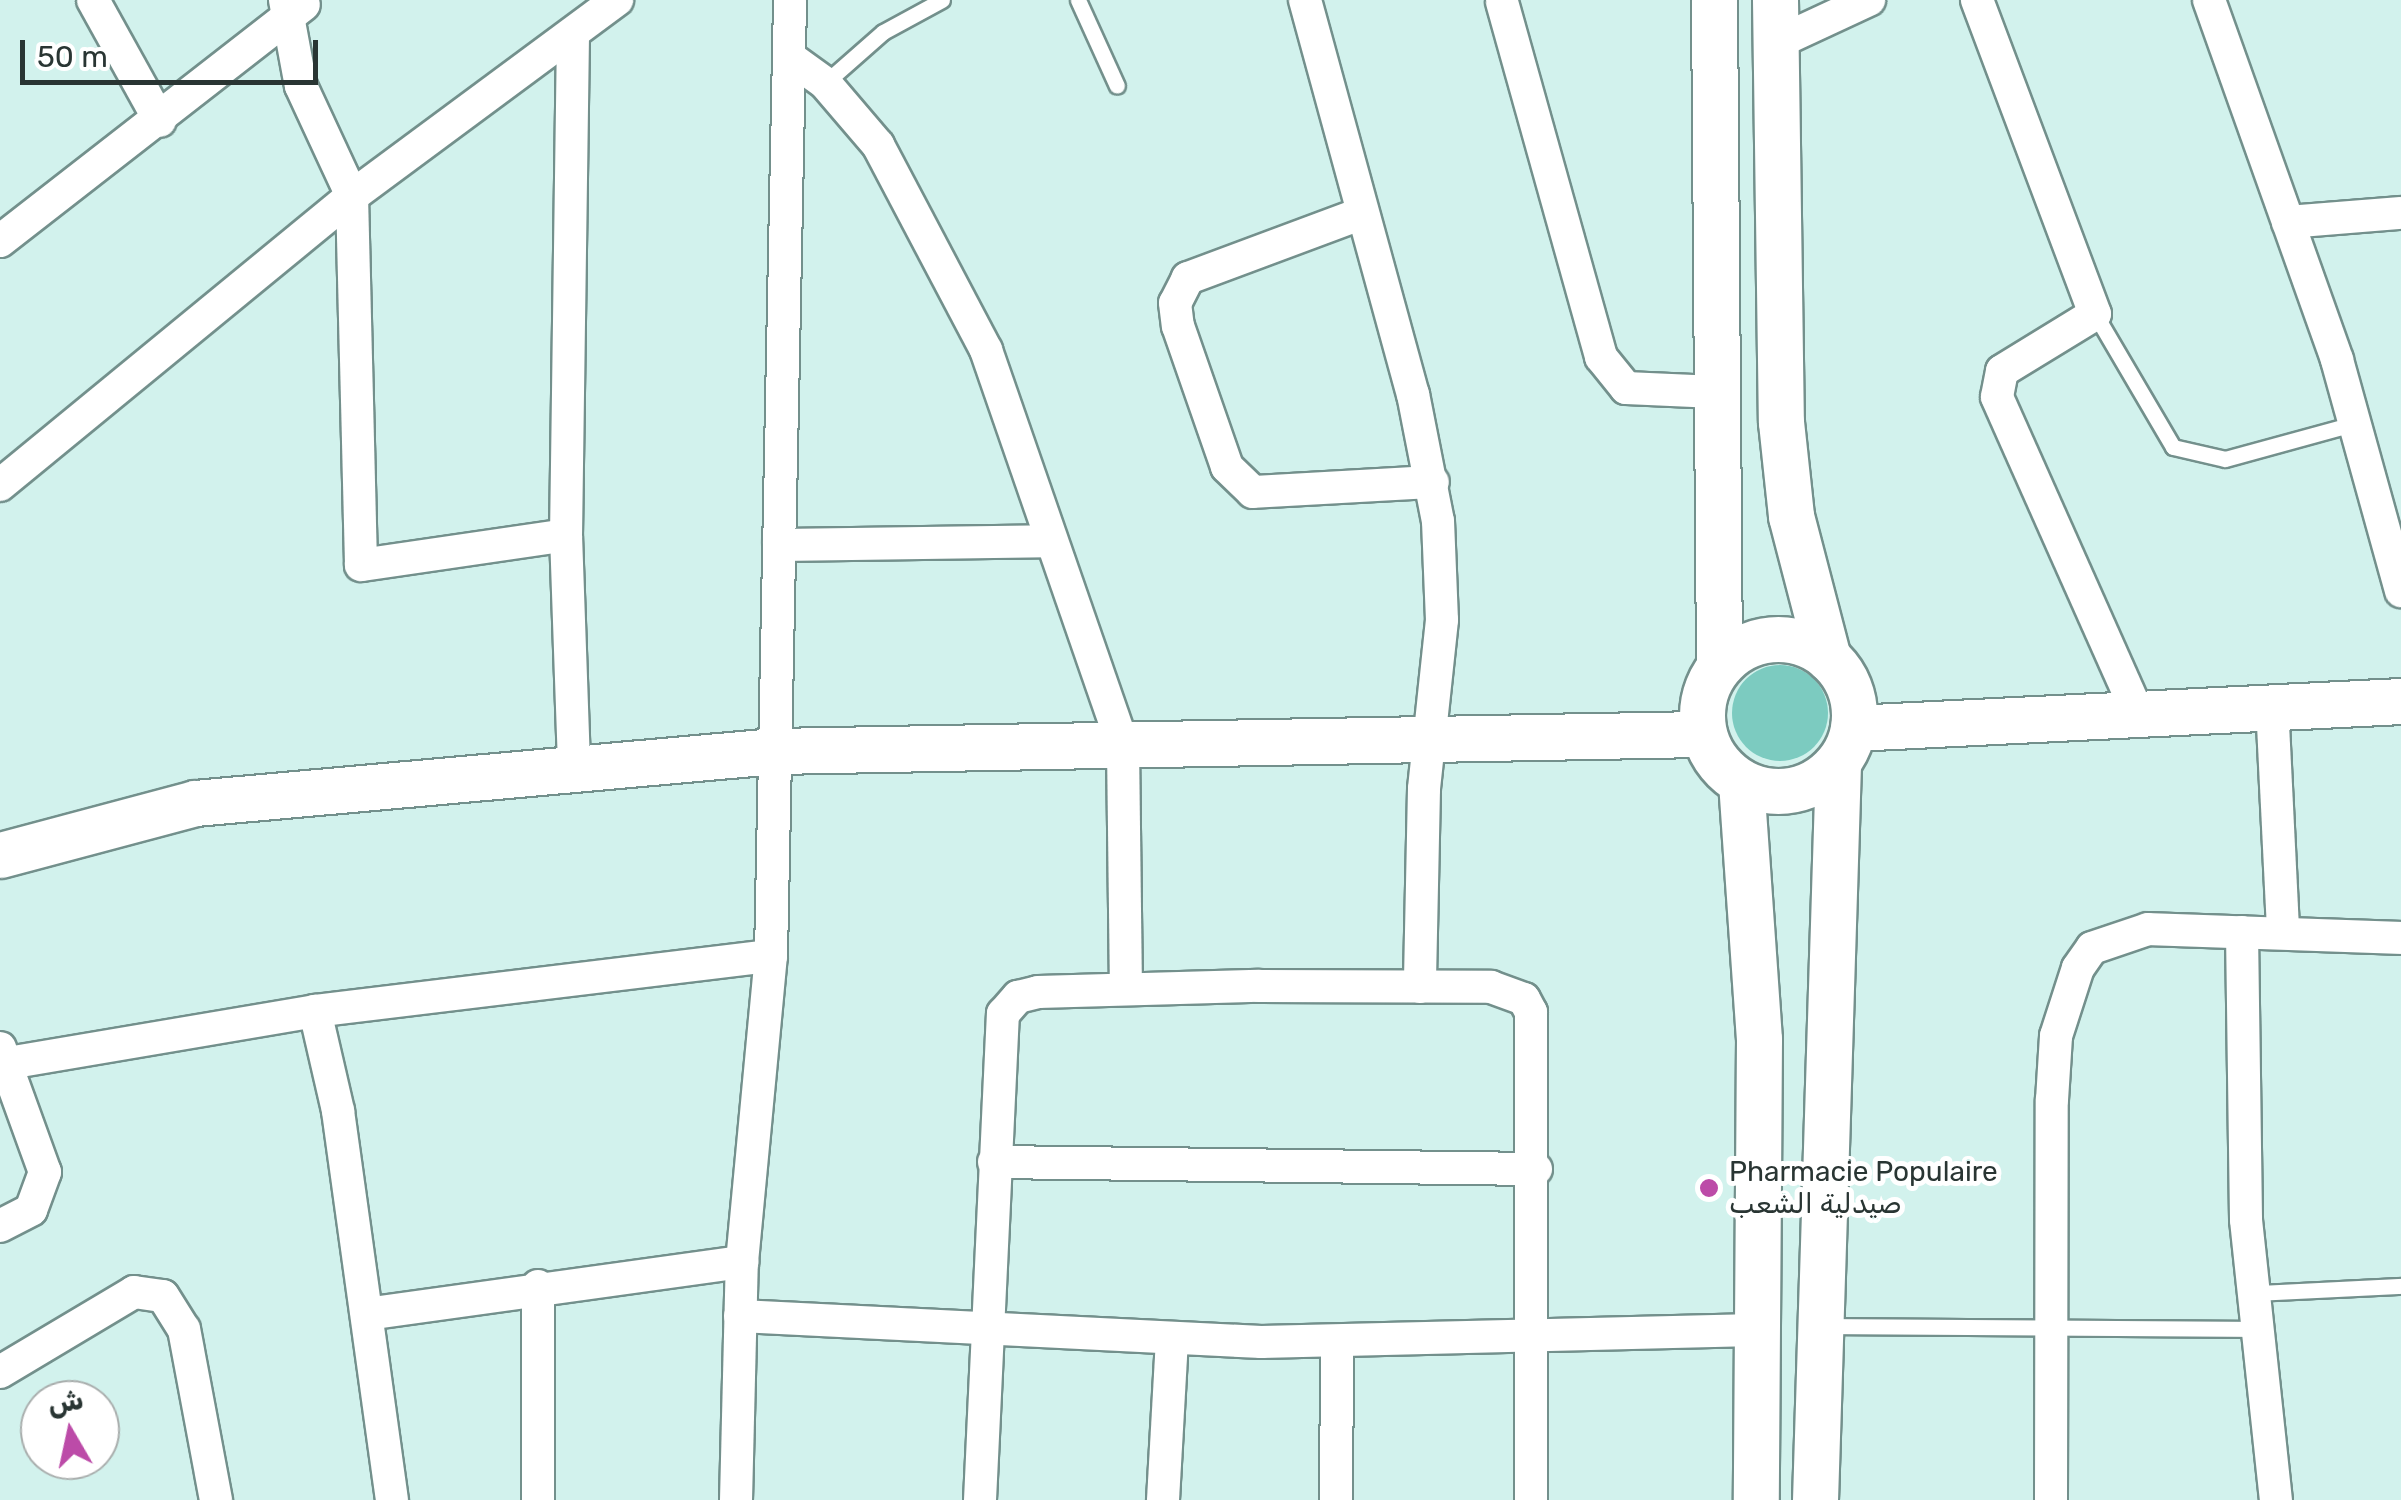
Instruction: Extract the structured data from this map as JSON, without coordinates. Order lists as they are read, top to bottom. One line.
{"places":["Pharmacie Populaire صيدلية الشعب"],"scale_bar":"50 m","north":"top"}
